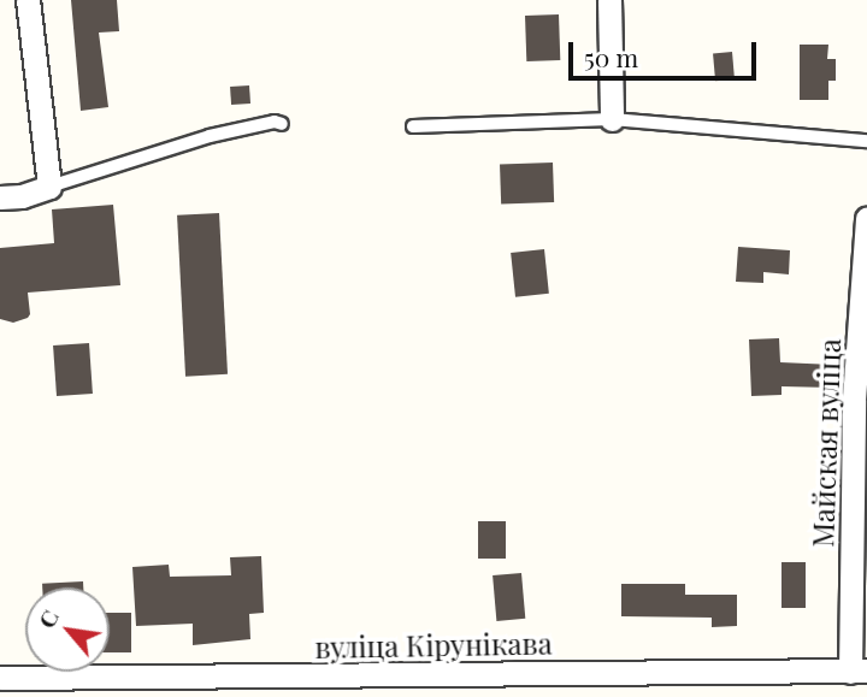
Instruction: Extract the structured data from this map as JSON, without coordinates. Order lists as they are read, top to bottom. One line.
{"streets":{"street":["Майская вуліца","вуліца Кірунікава"]},"crossings":[["Майская вуліца","вуліца Кірунікава"]],"scale_bar":"50 m","north":"top left"}
